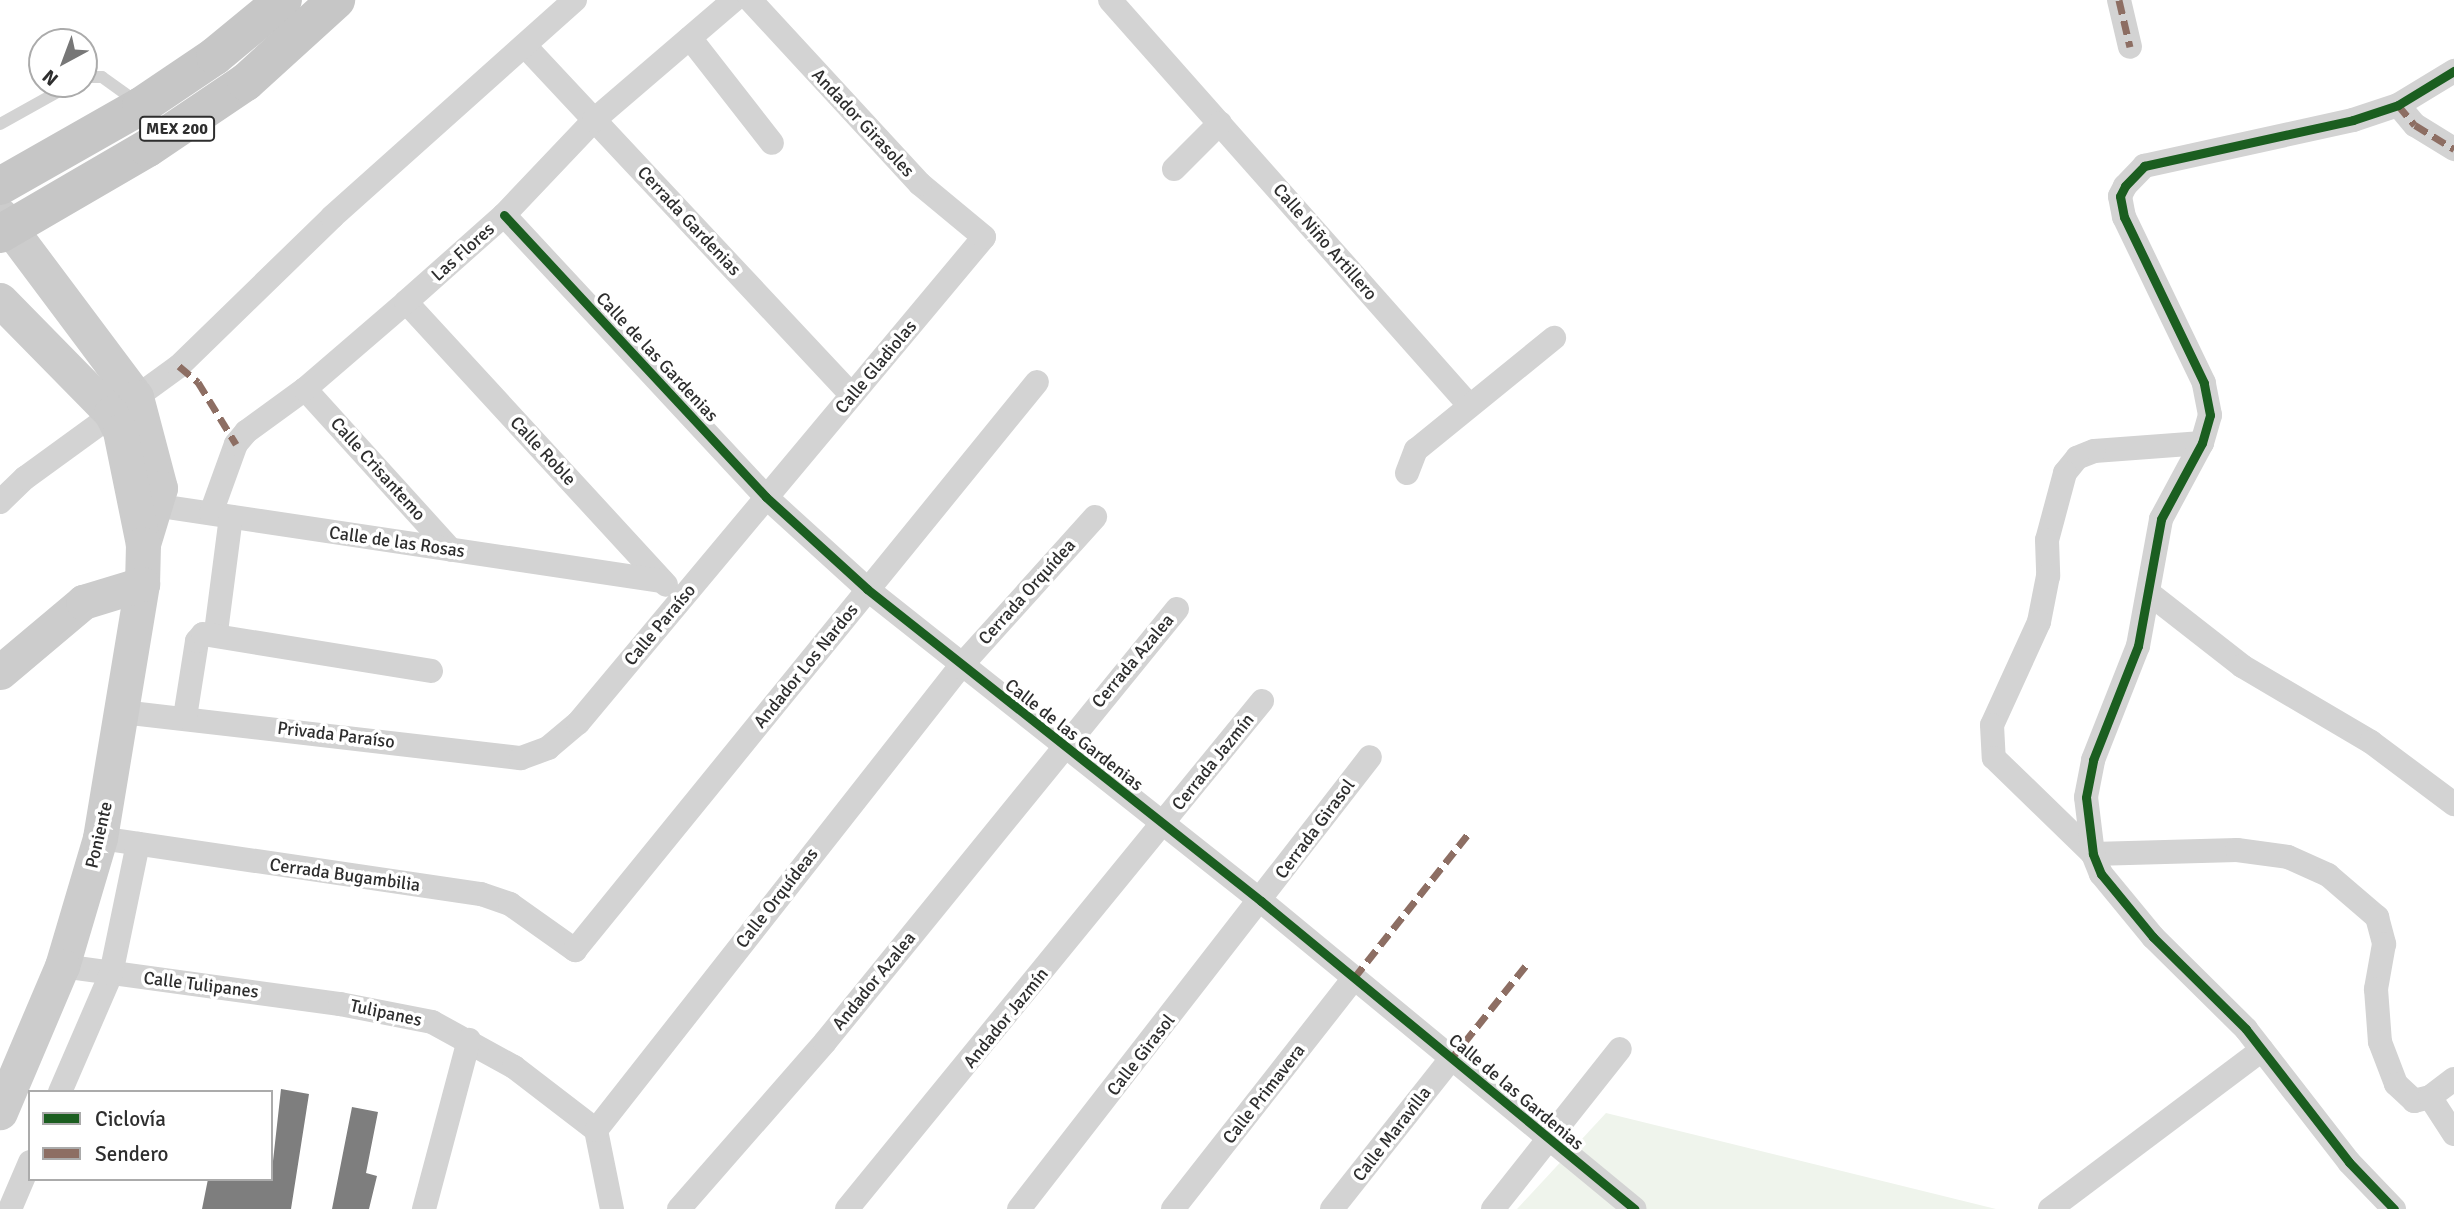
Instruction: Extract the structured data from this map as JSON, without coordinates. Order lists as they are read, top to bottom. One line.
{"streets":{"main road":["MEX 200"],"street":["Andador Girasoles","Cerrada Gardenias","Calle Niño Artillero","Las Flores","Calle de las Gardenias","Calle Gladiolas","Calle Roble","Calle Crisantemo","Calle de las Rosas","Cerrada Orquídea","Calle Paraíso","Cerrada Azalea","Andador Los Nardos","Privada Paraíso","Cerrada Jazmín","Cerrada Girasol","Poniente","Cerrada Bugambilia","Calle Orquídeas","Andador Azalea","Calle Tulipanes","Tulipanes","Andador Jazmín","Calle Girasol","Calle Primavera","Calle Maravilla"]},"crossings":[["Andador Girasoles","Calle Gladiolas"],["MEX 200","Poniente"],["Cerrada Gardenias","Las Flores"],["Cerrada Gardenias","Calle Gladiolas"],["Las Flores","Calle de las Gardenias"],["Las Flores","Calle Roble"],["Las Flores","Calle Crisantemo"],["Las Flores","Calle de las Rosas"],["Las Flores","Privada Paraíso"],["Calle de las Gardenias","Calle Gladiolas"],["Calle de las Gardenias","Cerrada Orquídea"],["Calle de las Gardenias","Calle Paraíso"],["Calle de las Gardenias","Cerrada Azalea"],["Calle de las Gardenias","Andador Los Nardos"],["Calle de las Gardenias","Cerrada Jazmín"],["Calle de las Gardenias","Cerrada Girasol"],["Calle de las Gardenias","Calle Orquídeas"],["Calle de las Gardenias","Andador Azalea"],["Calle de las Gardenias","Andador Jazmín"],["Calle de las Gardenias","Calle Girasol"],["Calle de las Gardenias","Calle Primavera"],["Calle de las Gardenias","Calle Maravilla"],["Calle Gladiolas","Calle Paraíso"],["Calle Roble","Calle de las Rosas"],["Calle Roble","Calle Paraíso"],["Calle Crisantemo","Calle de las Rosas"],["Calle de las Rosas","Poniente"],["Cerrada Orquídea","Calle Orquídeas"],["Calle Paraíso","Privada Paraíso"],["Cerrada Azalea","Andador Azalea"],["Andador Los Nardos","Cerrada Bugambilia"],["Privada Paraíso","Poniente"],["Cerrada Jazmín","Andador Jazmín"],["Cerrada Girasol","Calle Girasol"],["Poniente","Cerrada Bugambilia"],["Poniente","Calle Tulipanes"],["Calle Tulipanes","Tulipanes"]],"legend":["Ciclovía","Sendero"],"north":"bottom left"}
